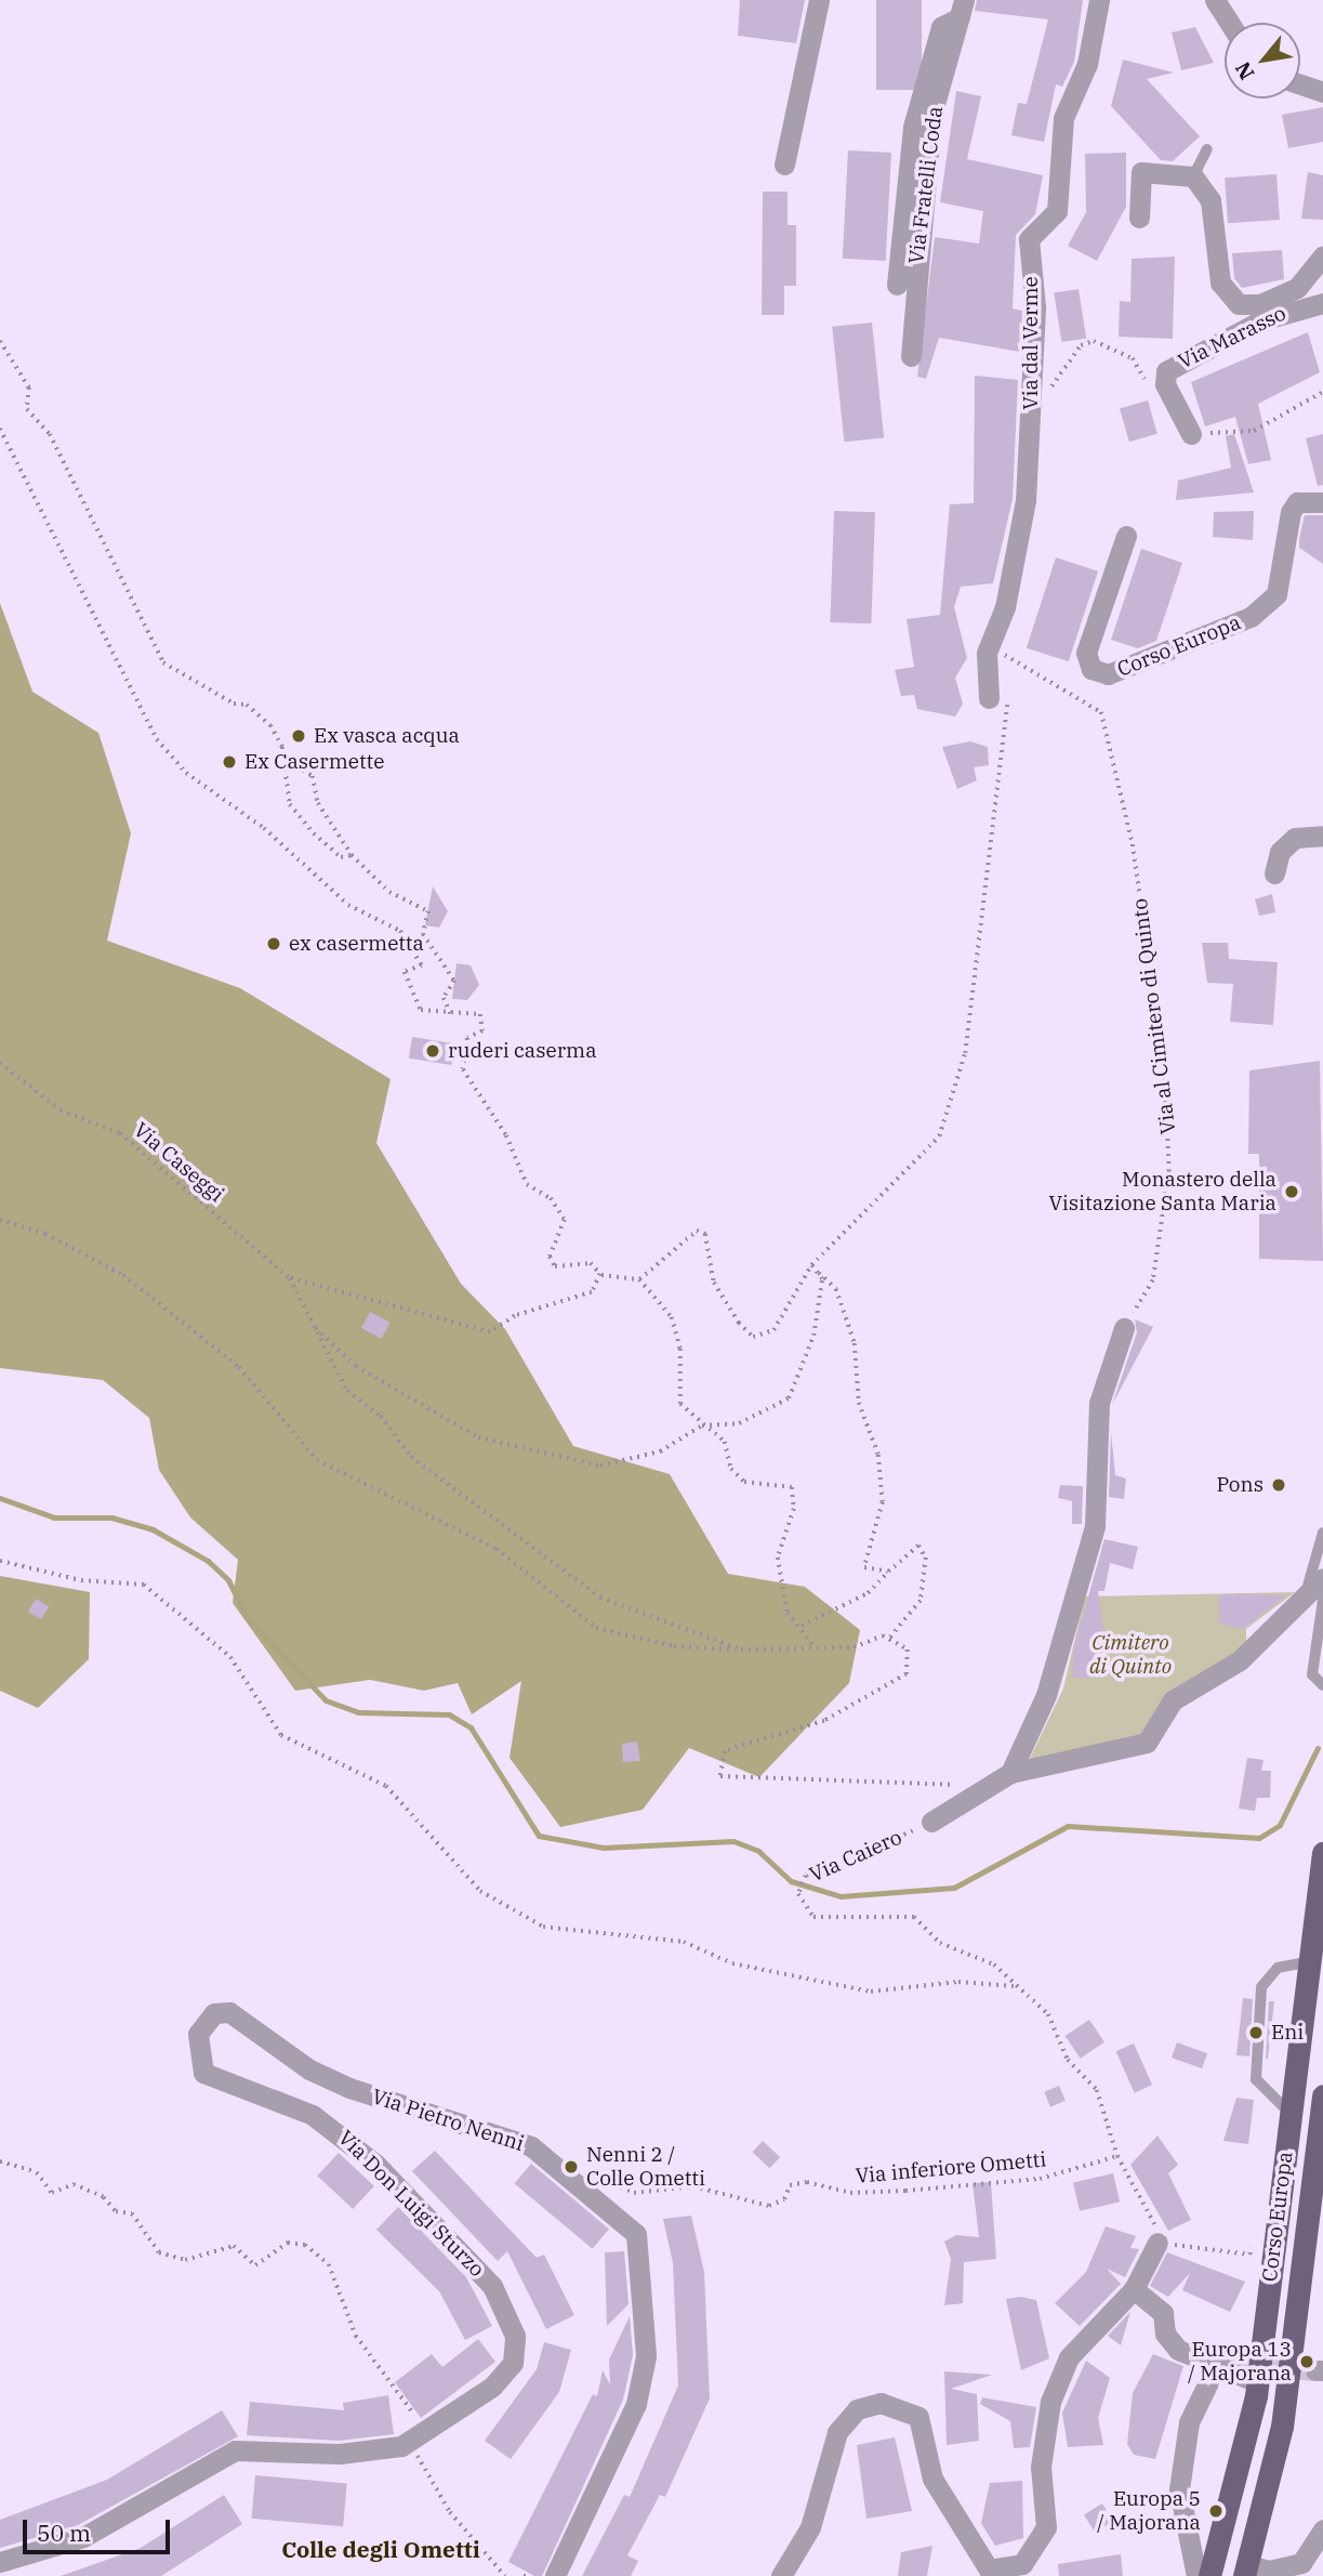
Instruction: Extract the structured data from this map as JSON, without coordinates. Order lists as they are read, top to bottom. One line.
{"streets":{"main road":["Corso Europa"],"street":["Via Fratelli Coda","Via Marasso","Via dal Verme","Via Pietro Nenni","Via Don Luigi Sturzo"],"path":["Via al Cimitero di Quinto","Via Caseggi","Via Caiero","Via inferiore Ometti"]},"crossings":[["Via Caiero","Via inferiore Ometti"],["Via Pietro Nenni","Via inferiore Ometti"],["Via Pietro Nenni","Via Don Luigi Sturzo"]],"districts":["Colle degli Ometti"],"parks":["Cimitero di Quinto"],"places":["Ex vasca acqua","Ex Casermette","ex casermetta","ruderi caserma","Monastero della Visitazione Santa Maria","Pons","Eni","Nenni 2 / Colle Ometti","Europa 13 / Majorana","Europa 5 / Majorana"],"scale_bar":"50 m","north":"bottom left"}
